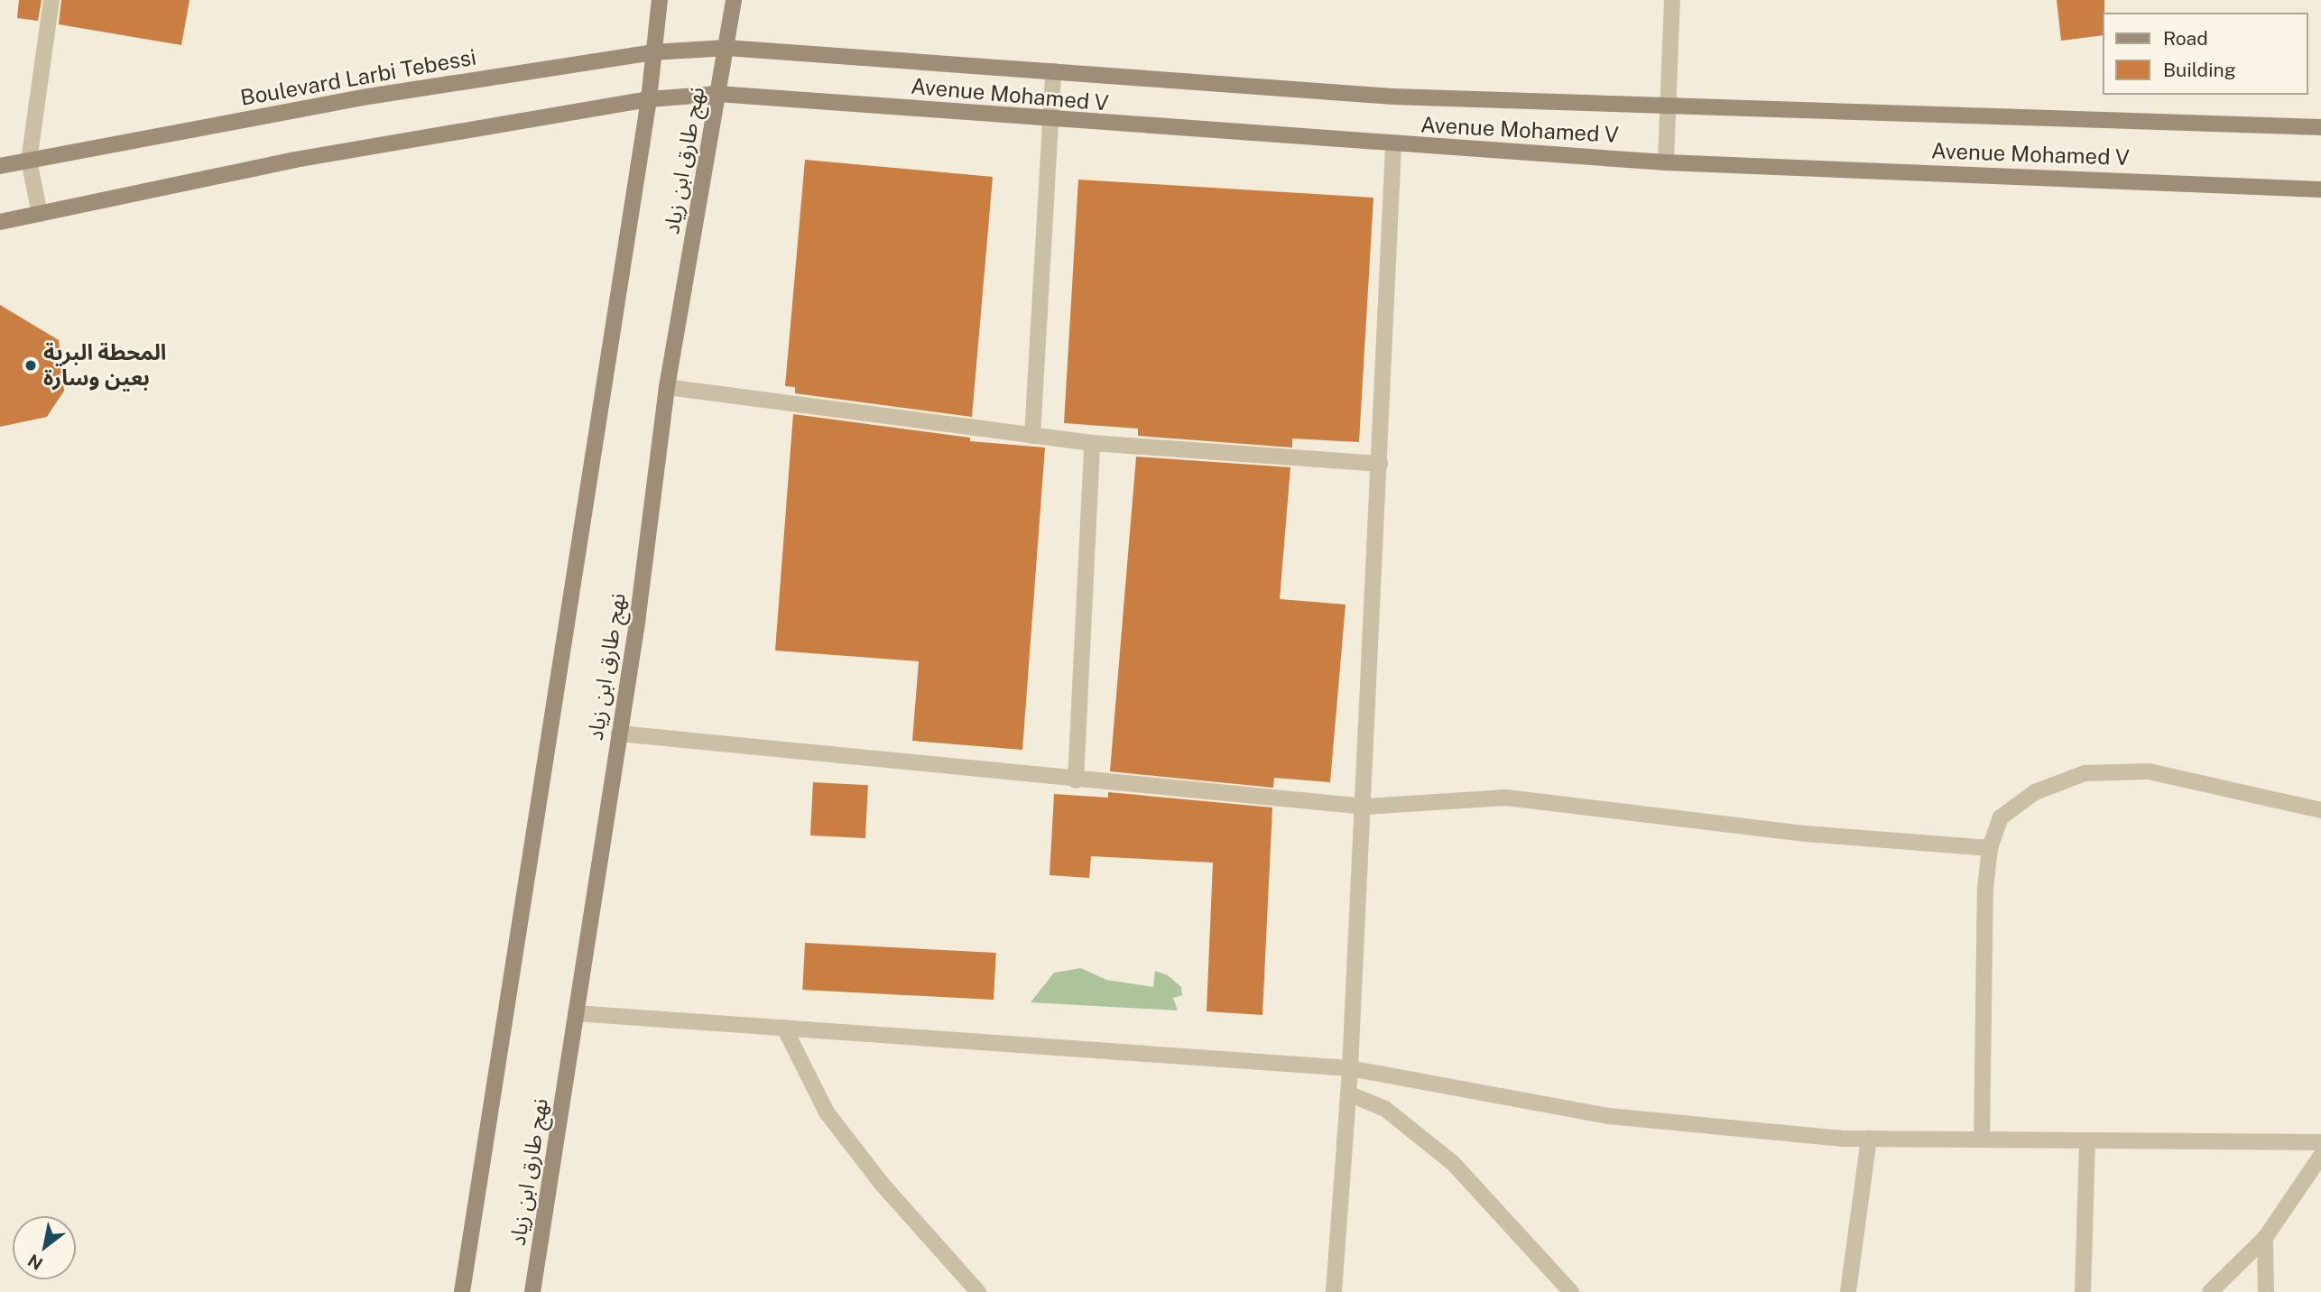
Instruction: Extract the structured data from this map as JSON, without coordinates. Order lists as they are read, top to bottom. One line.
{"streets":{"street":["Boulevard Larbi Tebessi","Avenue Mohamed V","نهج طارق ابن زياد"]},"crossings":[["Boulevard Larbi Tebessi","Avenue Mohamed V"],["Boulevard Larbi Tebessi","نهج طارق ابن زياد"],["Avenue Mohamed V","نهج طارق ابن زياد"]],"places":["المحطة البرية بعين وسارة"],"legend":["Road","Building"],"north":"bottom left"}
